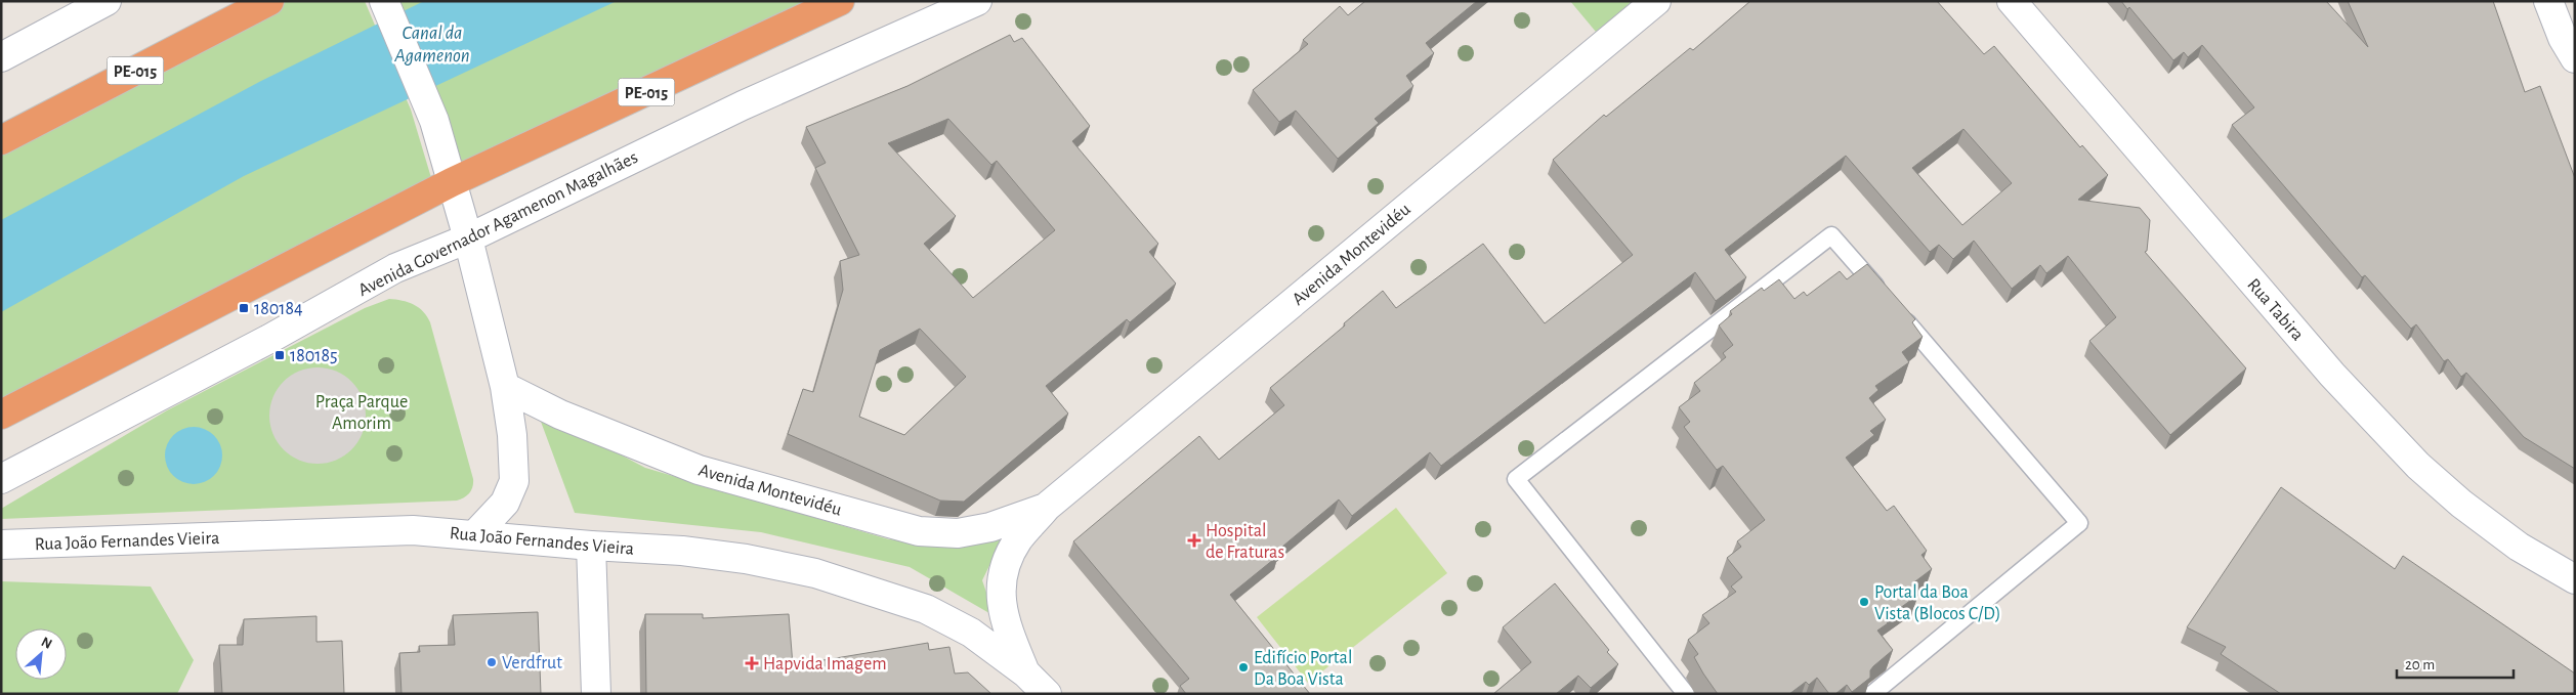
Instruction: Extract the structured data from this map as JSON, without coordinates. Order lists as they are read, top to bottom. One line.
{"streets":{"highway":["PE-015"],"main road":["Avenida Governador Agamenon Magalhães","Avenida Montevidéu","Rua Tabira","Rua João Fernandes Vieira"]},"crossings":[["Avenida Montevidéu","Rua João Fernandes Vieira"]],"water":["Canal da Agamenon"],"parks":["Praça Parque Amorim"],"places":{"transit":["180184","180185"],"health":["Hospital de Fraturas","Hapvida Imagem"],"other":["Portal da Boa Vista (Blocos C/D)","Verdfrut","Edifício Portal Da Boa Vista"]},"scale_bar":"20 m","north":"top right"}
